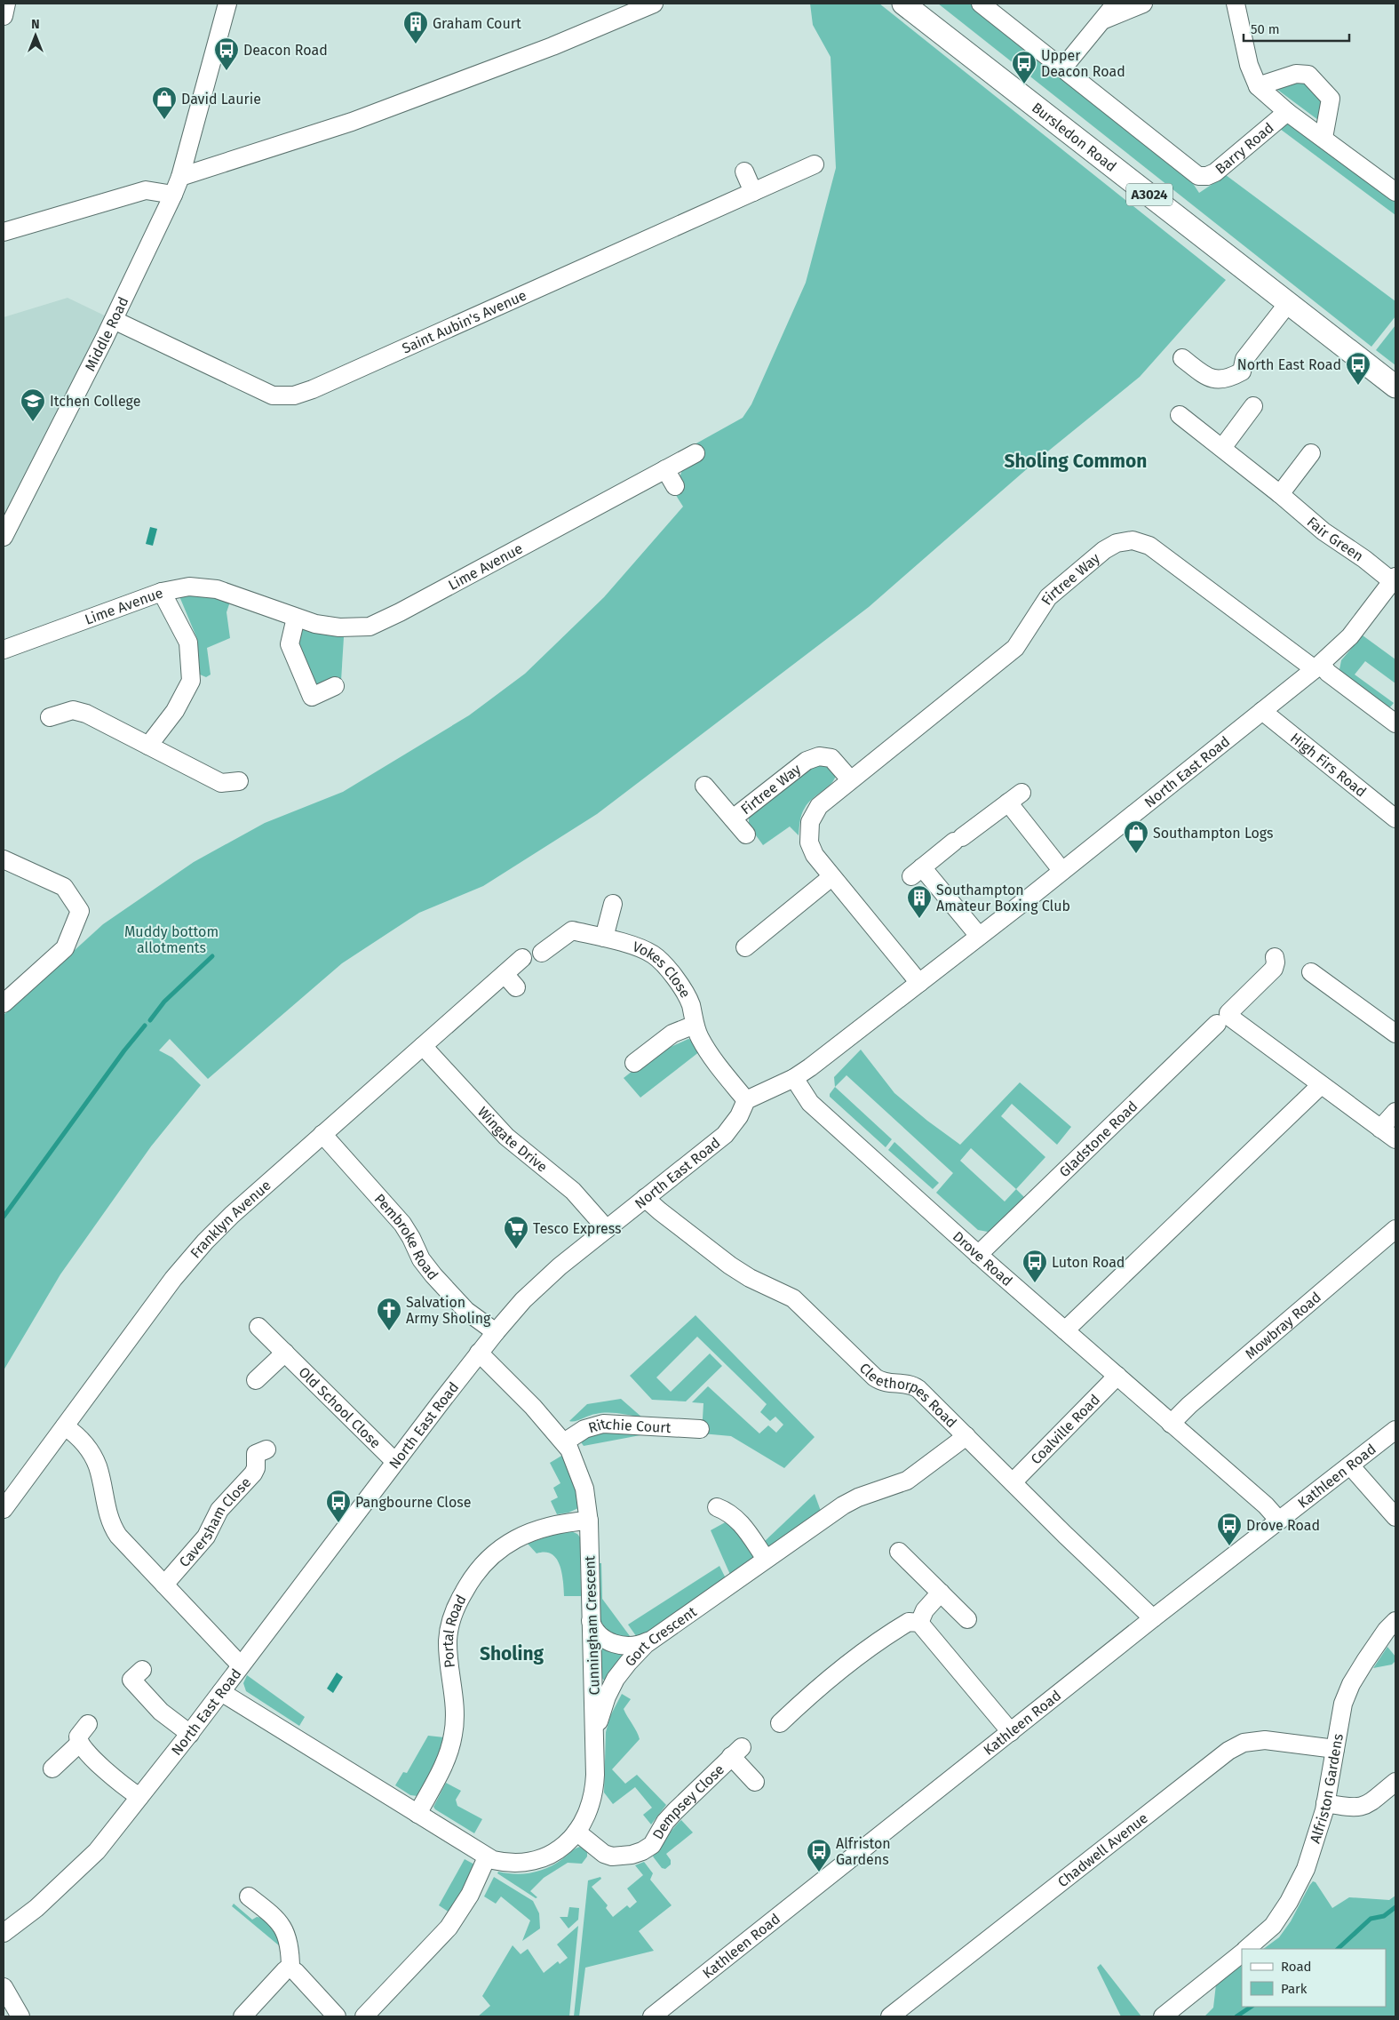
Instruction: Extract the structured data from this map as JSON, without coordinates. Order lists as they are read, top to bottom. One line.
{"streets":{"main road":["Bursledon Road","A3024"],"street":["Barry Road","Saint Aubin's Avenue","Middle Road","Fair Green","Lime Avenue","Firtree Way","High Firs Road","North East Road","Vokes Close","Wingate Drive","Gladstone Road","Franklyn Avenue","Pembroke Road","Drove Road","Mowbray Road","Cleethorpes Road","Old School Close","Ritchie Court","Coalville Road","Kathleen Road","Caversham Close","Cunningham Crescent","Portal Road","Gort Crescent","Alfriston Gardens","Dempsey Close","Chadwell Avenue"]},"crossings":[["Saint Aubin's Avenue","Middle Road"],["Fair Green","North East Road"],["Firtree Way","North East Road"],["High Firs Road","North East Road"],["North East Road","Vokes Close"],["North East Road","Wingate Drive"],["North East Road","Pembroke Road"],["North East Road","Drove Road"],["North East Road","Cleethorpes Road"],["North East Road","Old School Close"],["North East Road","Cunningham Crescent"],["Wingate Drive","Franklyn Avenue"],["Gladstone Road","Drove Road"],["Franklyn Avenue","Pembroke Road"],["Drove Road","Mowbray Road"],["Drove Road","Coalville Road"],["Drove Road","Kathleen Road"],["Cleethorpes Road","Coalville Road"],["Cleethorpes Road","Kathleen Road"],["Cleethorpes Road","Gort Crescent"],["Ritchie Court","Cunningham Crescent"],["Cunningham Crescent","Portal Road"],["Cunningham Crescent","Gort Crescent"],["Cunningham Crescent","Dempsey Close"],["Alfriston Gardens","Chadwell Avenue"]],"districts":["Sholing Common","Sholing"],"parks":["Muddy bottom allotments"],"places":{"building":["Graham Court","Southampton Amateur Boxing Club"],"bus stop":["Deacon Road","Upper Deacon Road","North East Road","Luton Road","Pangbourne Close","Drove Road","Alfriston Gardens"],"shop":["David Laurie","Southampton Logs"],"school or university":["Itchen College"],"supermarket":["Tesco Express"],"church":["Salvation Army Sholing"]},"legend":["Road","Park"],"scale_bar":"50 m","north":"top"}
